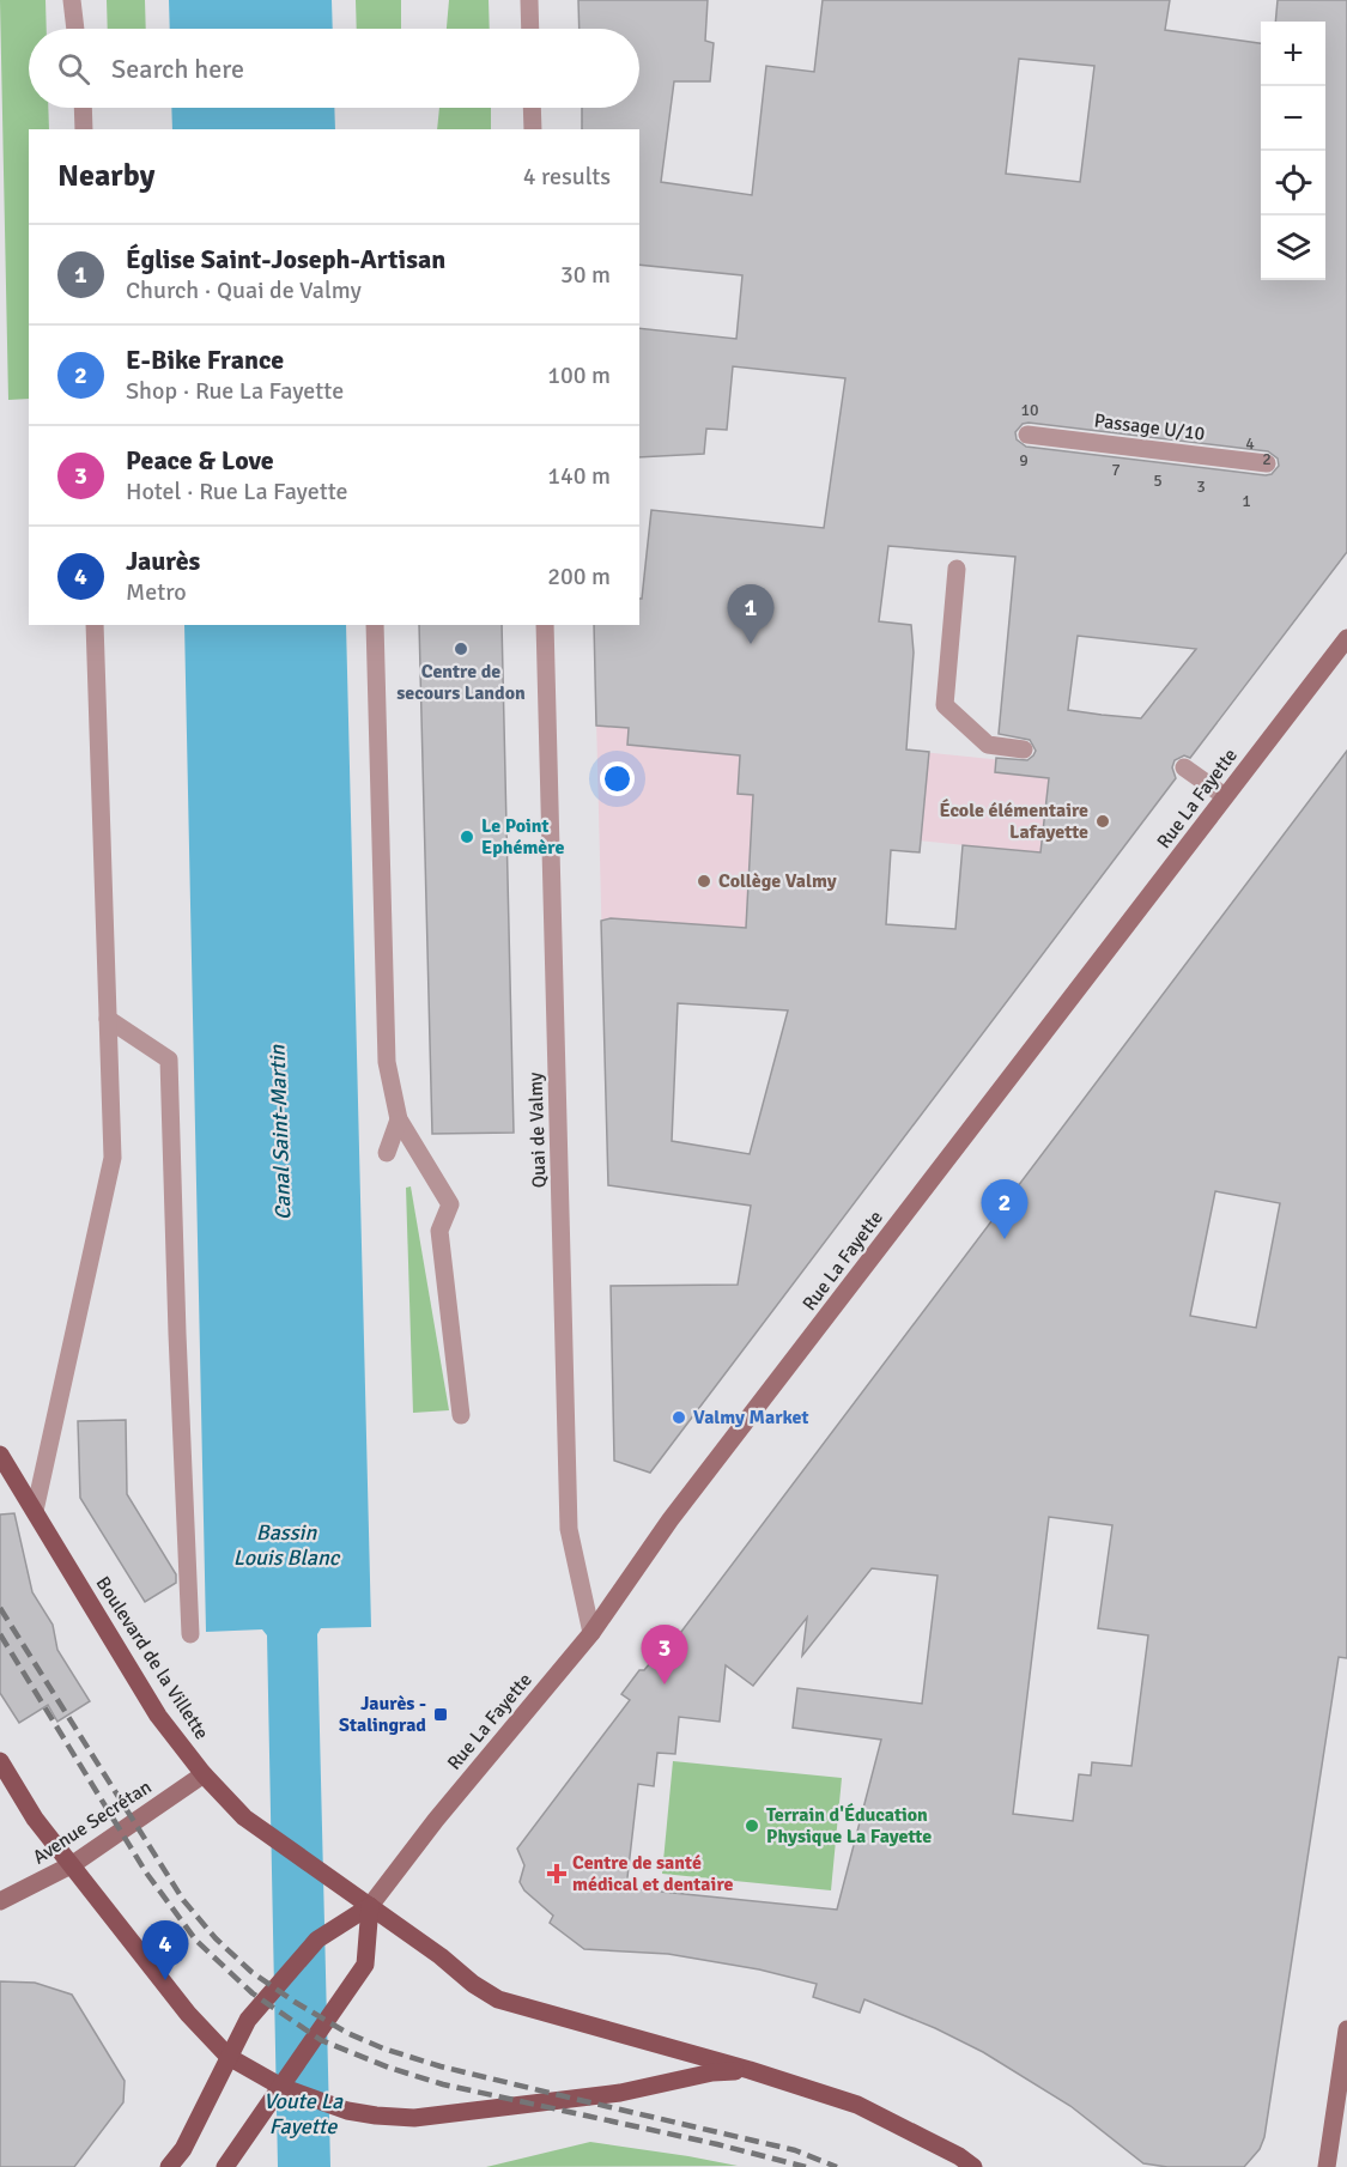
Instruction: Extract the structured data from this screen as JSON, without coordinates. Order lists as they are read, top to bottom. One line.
{"streets":{"main road":["Rue La Fayette","Boulevard de la Villette","Avenue Secrétan"],"street":["Passage U/10","Quai de Valmy"]},"crossings":[["Rue La Fayette","Quai de Valmy"],["Rue La Fayette","Boulevard de la Villette"],["Boulevard de la Villette","Avenue Secrétan"]],"water":["Canal Saint-Martin","Bassin Louis Blanc","Voute La Fayette"],"places":{"other":["Centre de secours Landon","École élémentaire Lafayette","Le Point Ephémère","Collège Valmy","Valmy Market","Terrain d'Éducation Physique La Fayette"],"transit":["Jaurès - Stalingrad"],"health":["Centre de santé médical et dentaire"]},"house_numbers":["10","4","2","9","7","5","3","1"],"page":{"map_buttons":["+","−"],"search":"Search here","heading":["Nearby","4 results"],"list":[{"mark":"1","name":"Église Saint-Joseph-Artisan","note":"Church · Quai de Valmy","value":"30 m"},{"mark":"2","name":"E-Bike France","note":"Shop · Rue La Fayette","value":"100 m"},{"mark":"3","name":"Peace & Love","note":"Hotel · Rue La Fayette","value":"140 m"},{"mark":"4","name":"Jaurès","note":"Metro","value":"200 m"}],"pins":["1","2","3","4"]}}
